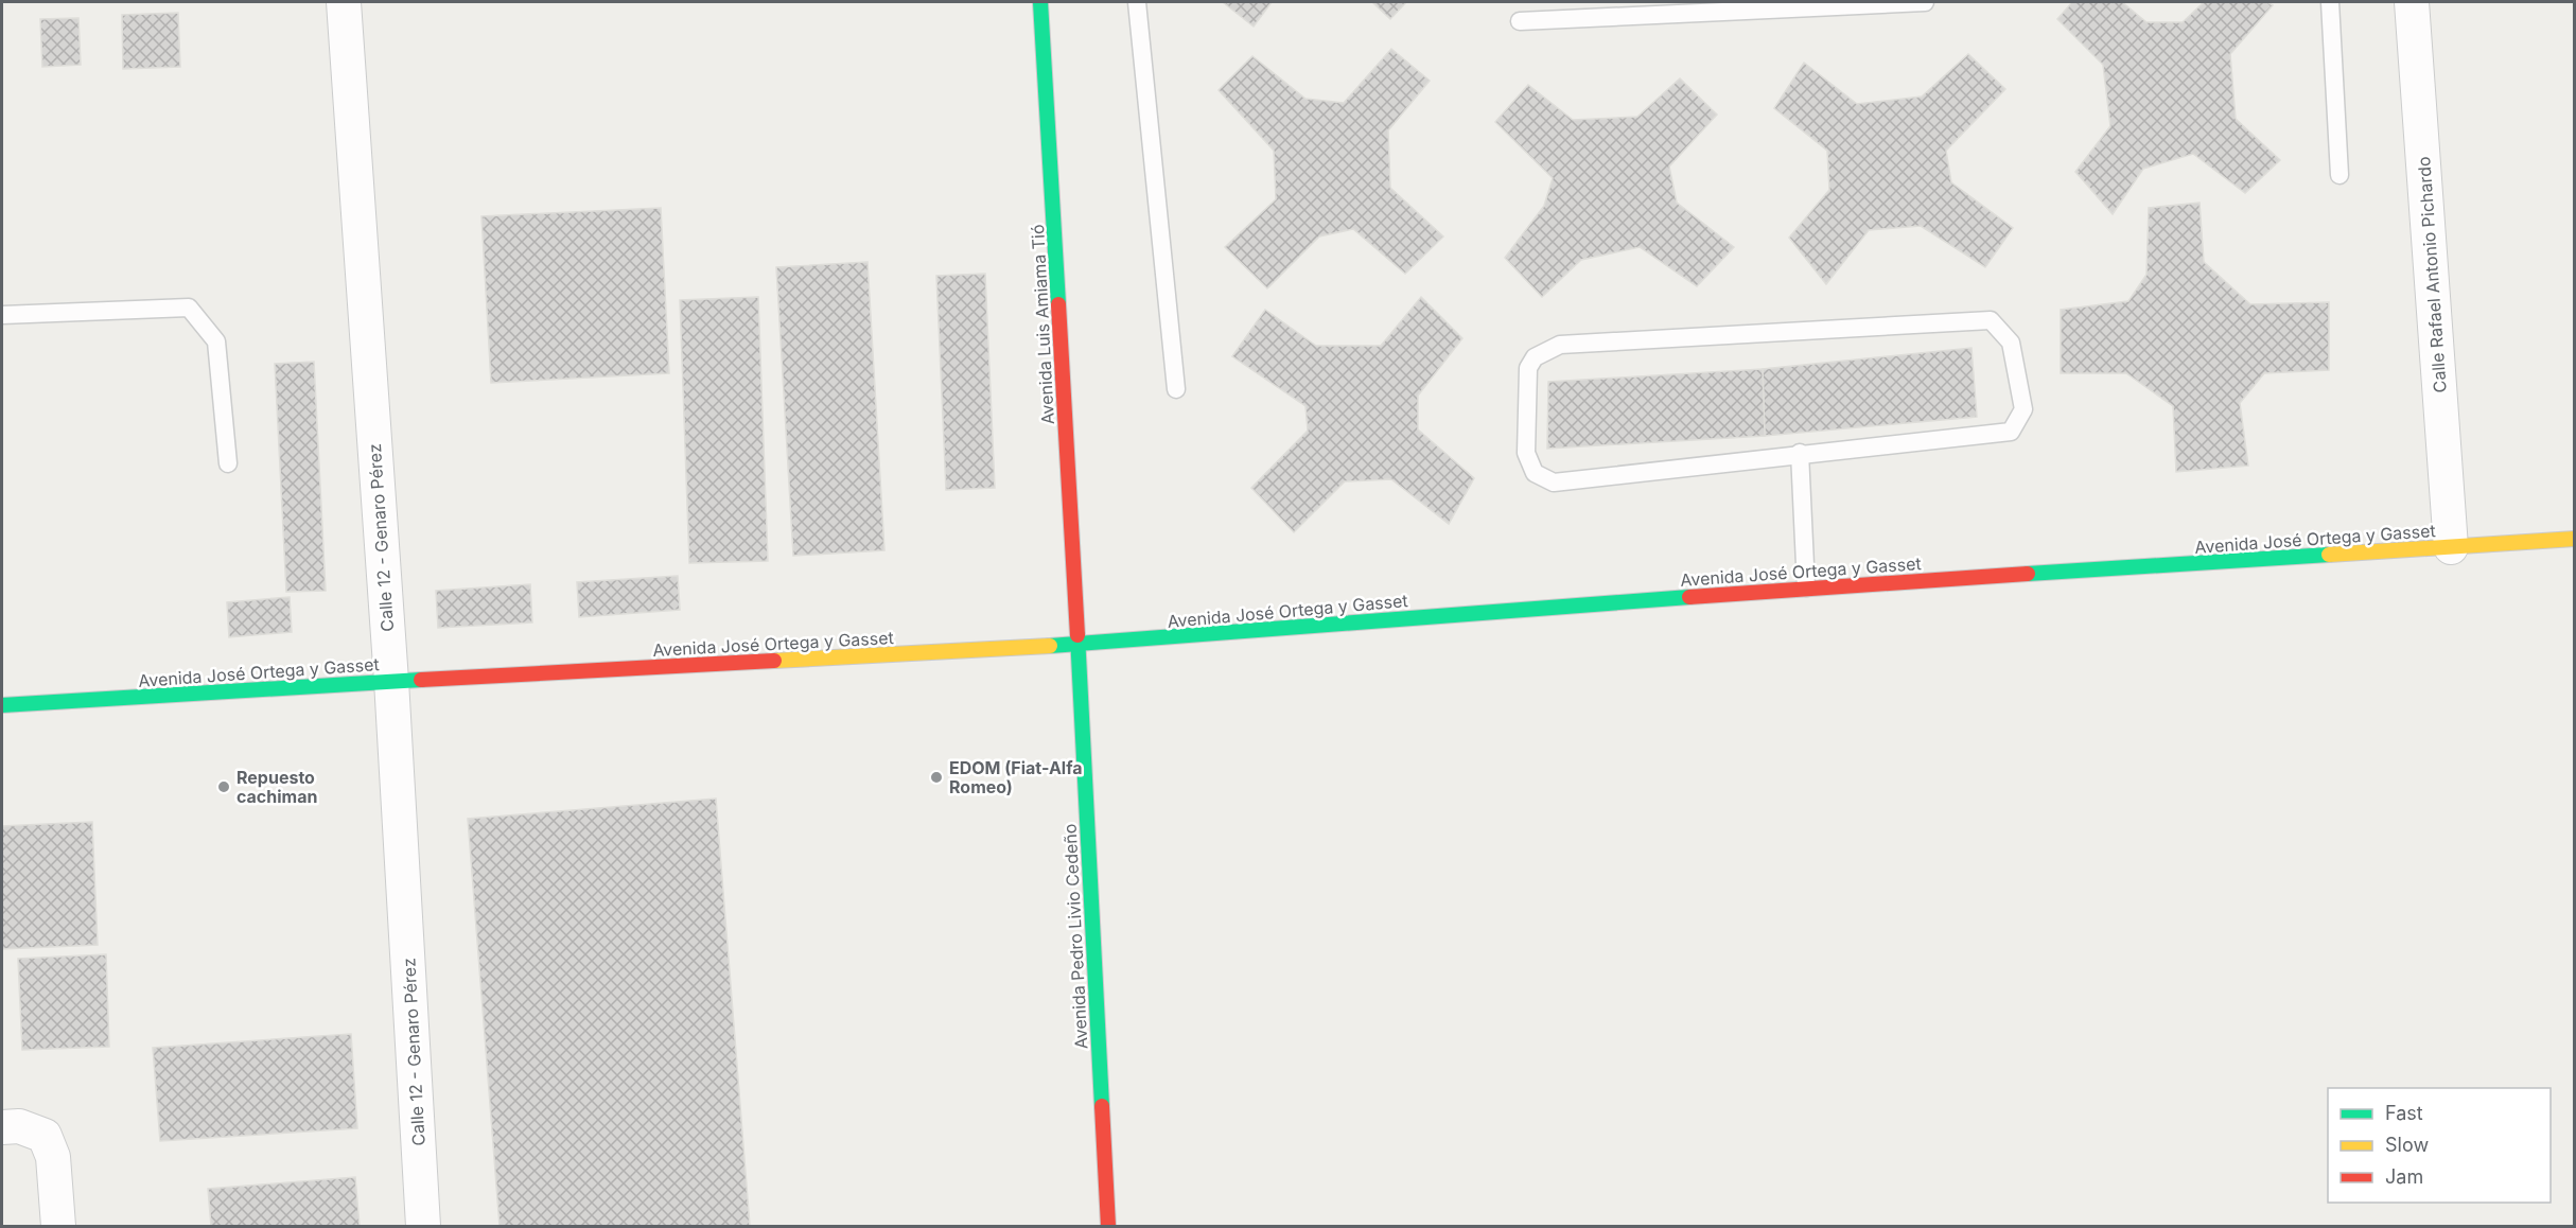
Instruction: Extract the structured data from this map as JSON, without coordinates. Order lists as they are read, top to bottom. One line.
{"streets":{"main road":["Avenida Luis Amiama Tió","Avenida José Ortega y Gasset","Avenida Pedro Livio Cedeño"],"street":["Calle Rafael Antonio Pichardo","Calle 12 - Genaro Pérez"]},"crossings":[["Calle Rafael Antonio Pichardo","Avenida José Ortega y Gasset"],["Avenida Luis Amiama Tió","Avenida José Ortega y Gasset"],["Avenida Luis Amiama Tió","Avenida Pedro Livio Cedeño"],["Calle 12 - Genaro Pérez","Avenida José Ortega y Gasset"],["Avenida José Ortega y Gasset","Avenida Pedro Livio Cedeño"]],"places":["EDOM (Fiat-Alfa Romeo)","Repuesto cachiman"],"legend":["Fast","Slow","Jam"]}
